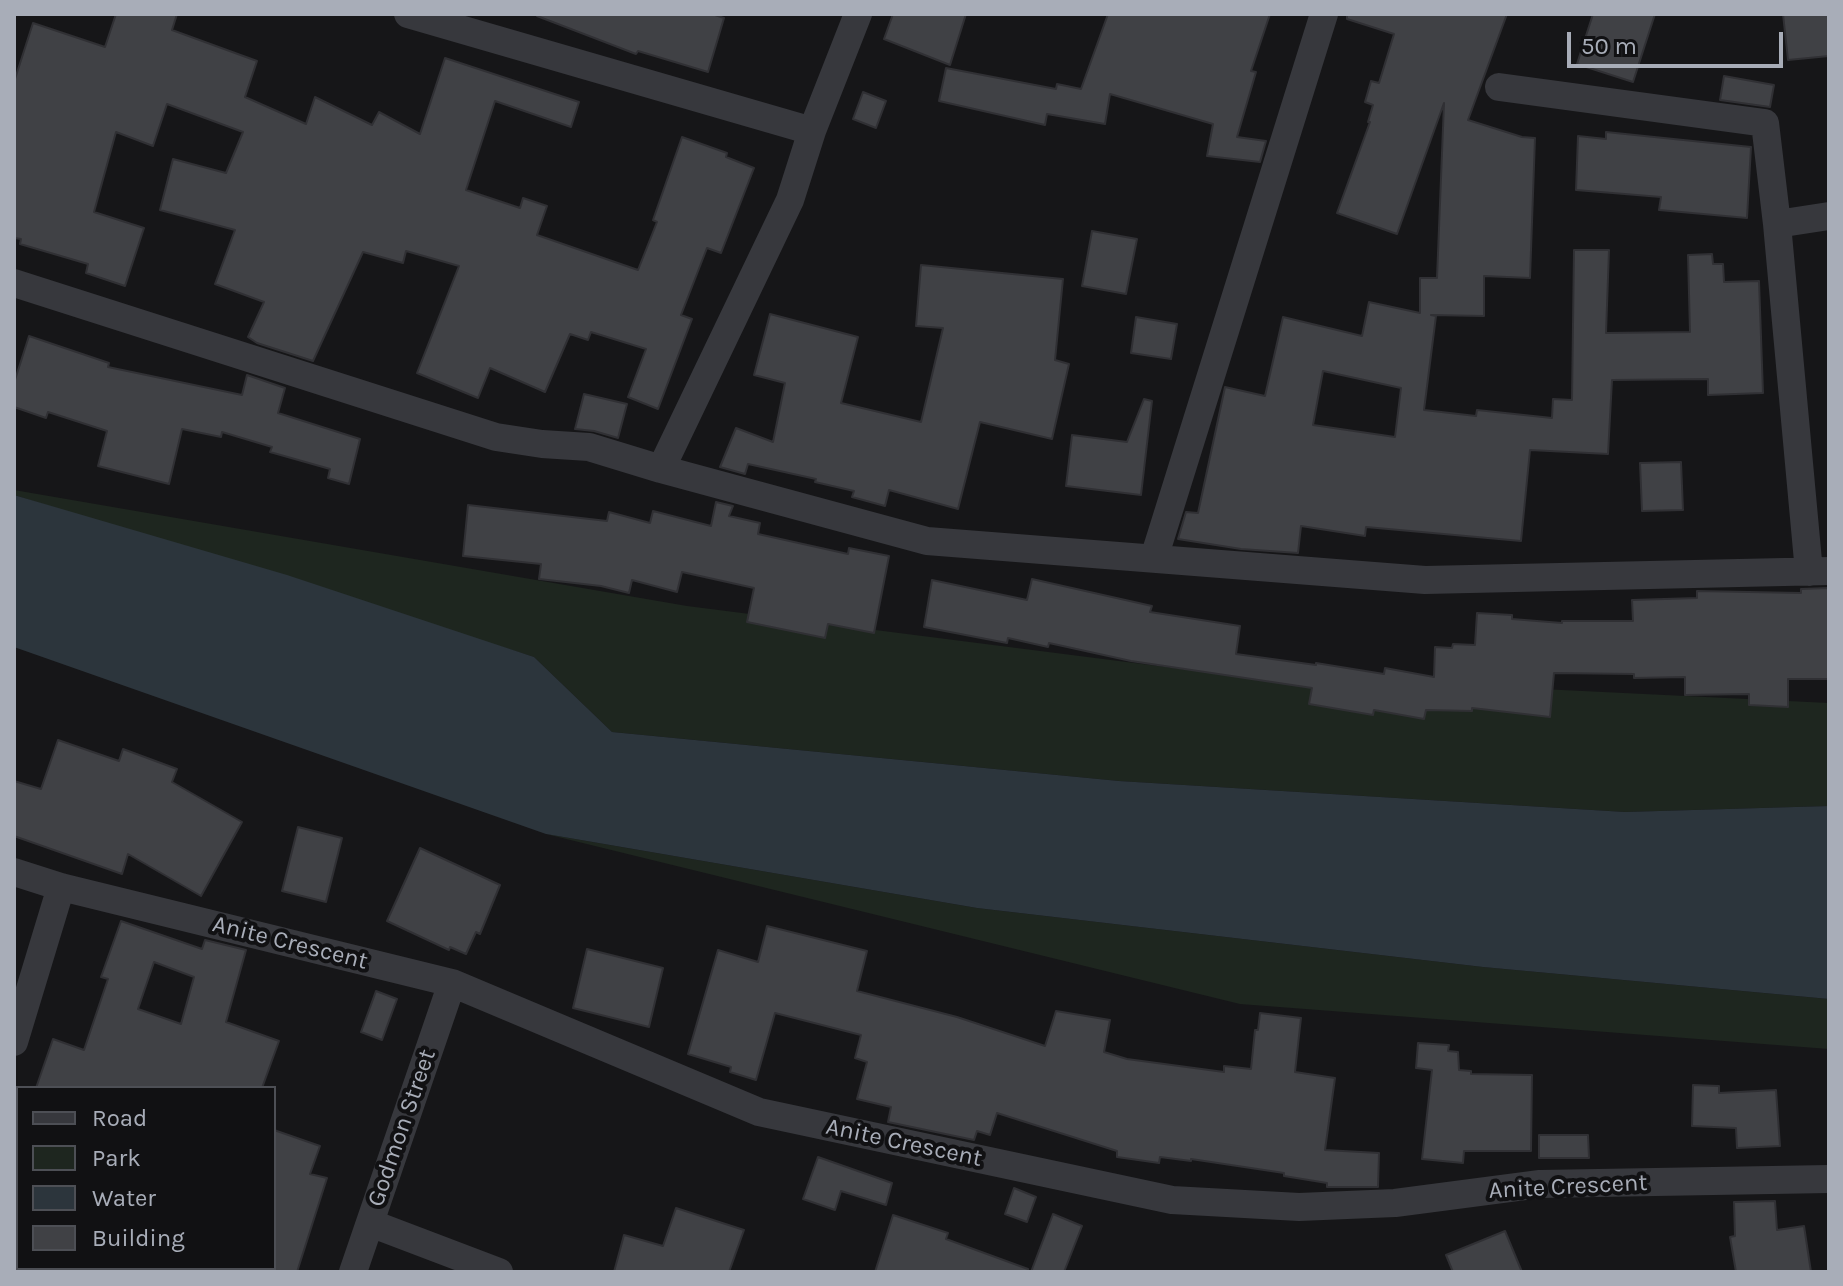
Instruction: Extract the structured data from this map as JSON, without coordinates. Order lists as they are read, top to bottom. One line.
{"streets":{"street":["Anite Crescent","Godmon Street"]},"crossings":[["Anite Crescent","Godmon Street"]],"legend":["Road","Park","Water","Building"],"scale_bar":"50 m"}
